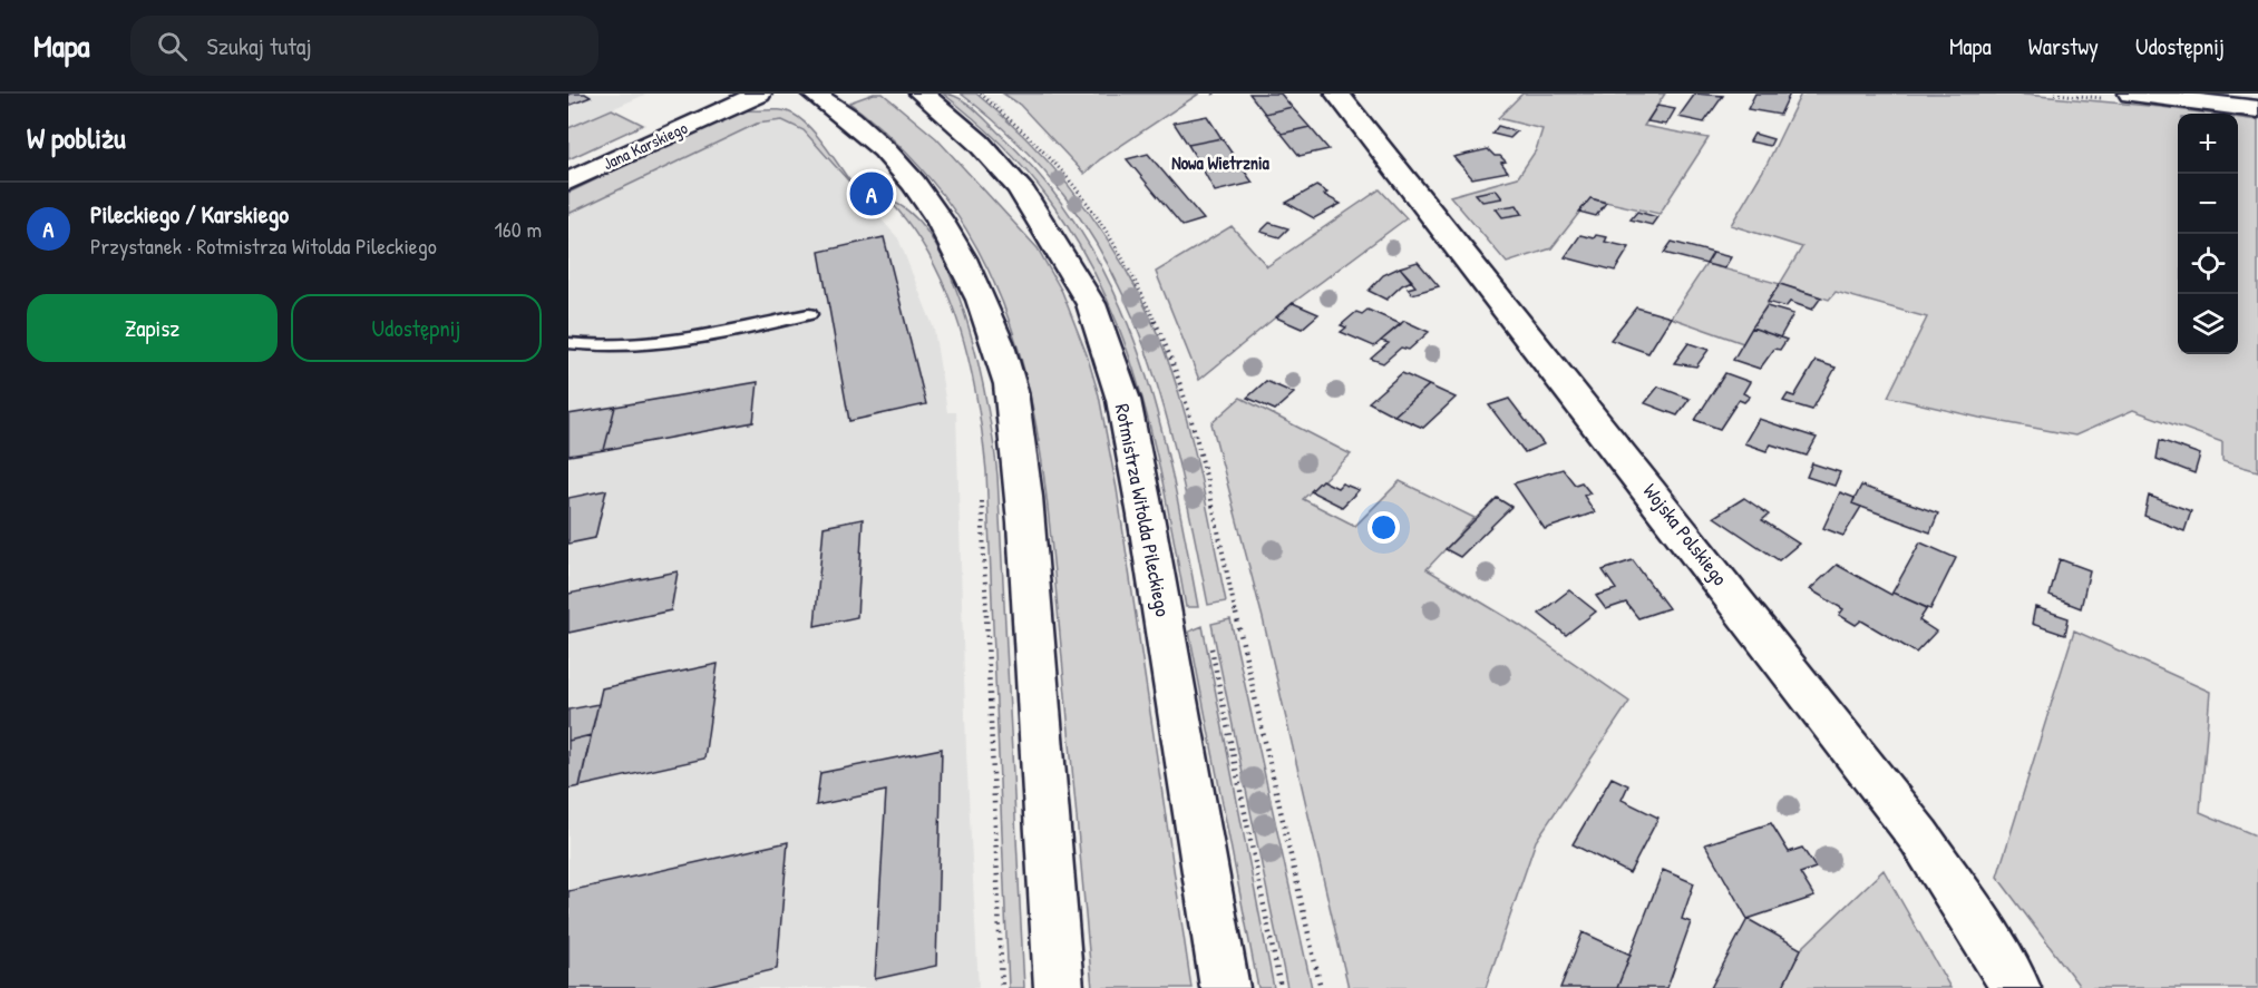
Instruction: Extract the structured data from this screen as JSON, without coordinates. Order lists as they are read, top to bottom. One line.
{"streets":{"main road":["Jana Karskiego","Rotmistrza Witolda Pileckiego","Wojska Polskiego"]},"districts":["Nowa Wietrznia"],"page":{"header":"Mapa","search":"Szukaj tutaj","nav":["Mapa","Warstwy","Udostępnij"],"heading":"W pobliżu","map_buttons":["+","−"],"pins":"A","list":[{"mark":"A","name":"Pileckiego / Karskiego","note":"Przystanek · Rotmistrza Witolda Pileckiego","value":"160 m"}],"buttons":["Zapisz","Udostępnij"]}}
